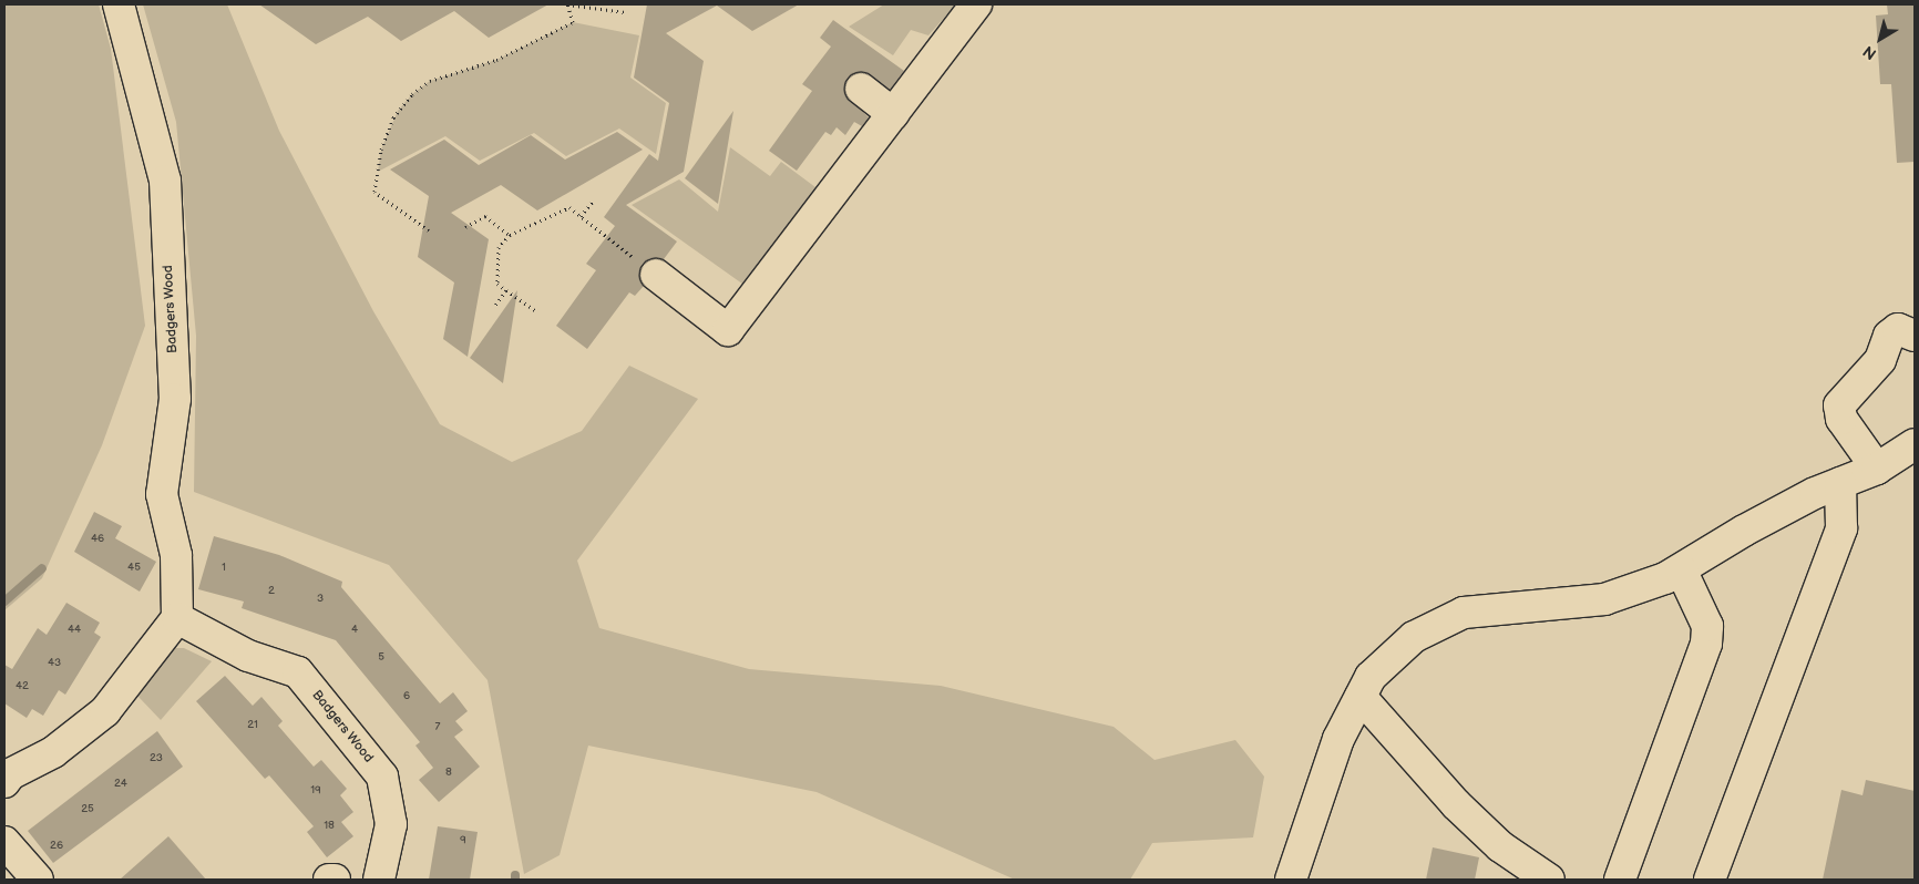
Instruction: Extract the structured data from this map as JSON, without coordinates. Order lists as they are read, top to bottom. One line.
{"streets":{"street":["Badgers Wood"]},"house_numbers":["46","45","1","2","3","44","4","5","43","42","6","21","7","23","8","24","19","25","18","9","26"],"north":"bottom left"}
